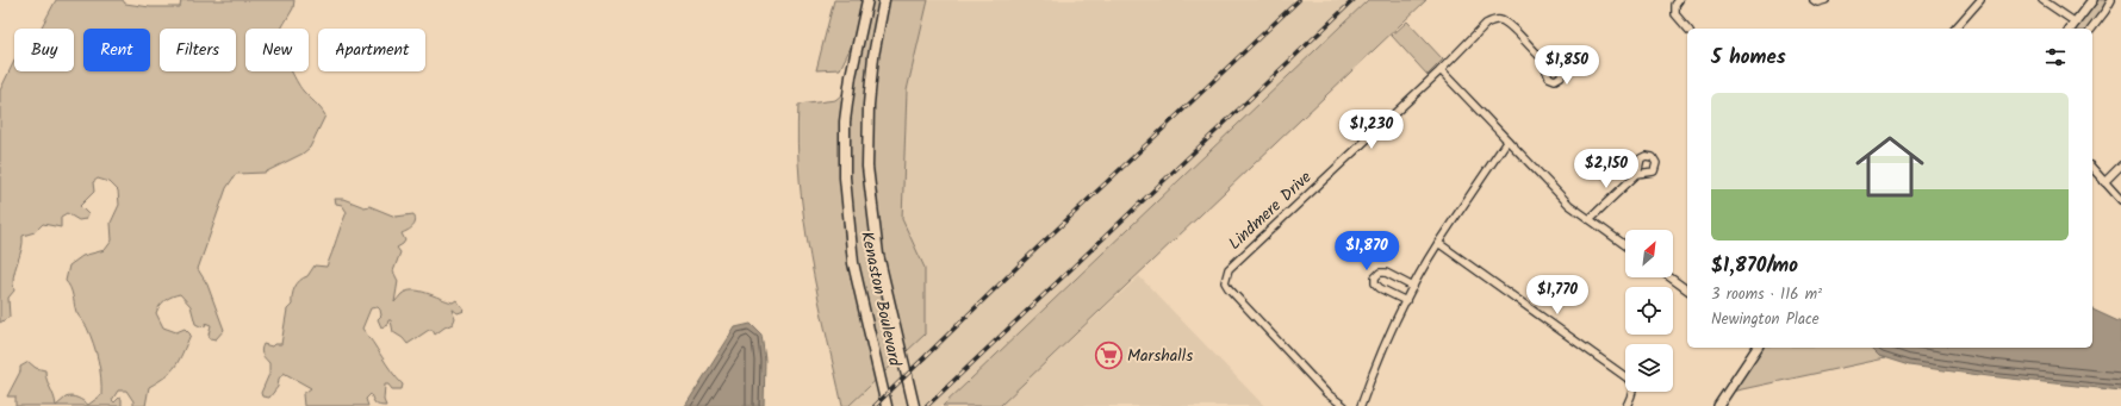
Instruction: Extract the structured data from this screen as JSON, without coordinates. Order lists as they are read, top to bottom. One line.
{"streets":{"main road":["Kenaston Boulevard"],"street":["Lindmere Drive"]},"places":{"supermarket":["Marshalls"]},"north":"top right","page":{"chip":["Buy","Rent","Filters","New","Apartment"],"heading":"5 homes","price":["$1,850","$1,230","$2,150","$1,870","$1,770"],"list":[{"name":"$1,870/mo","note":"3 rooms · 116 m² · Newington Place"}]}}
